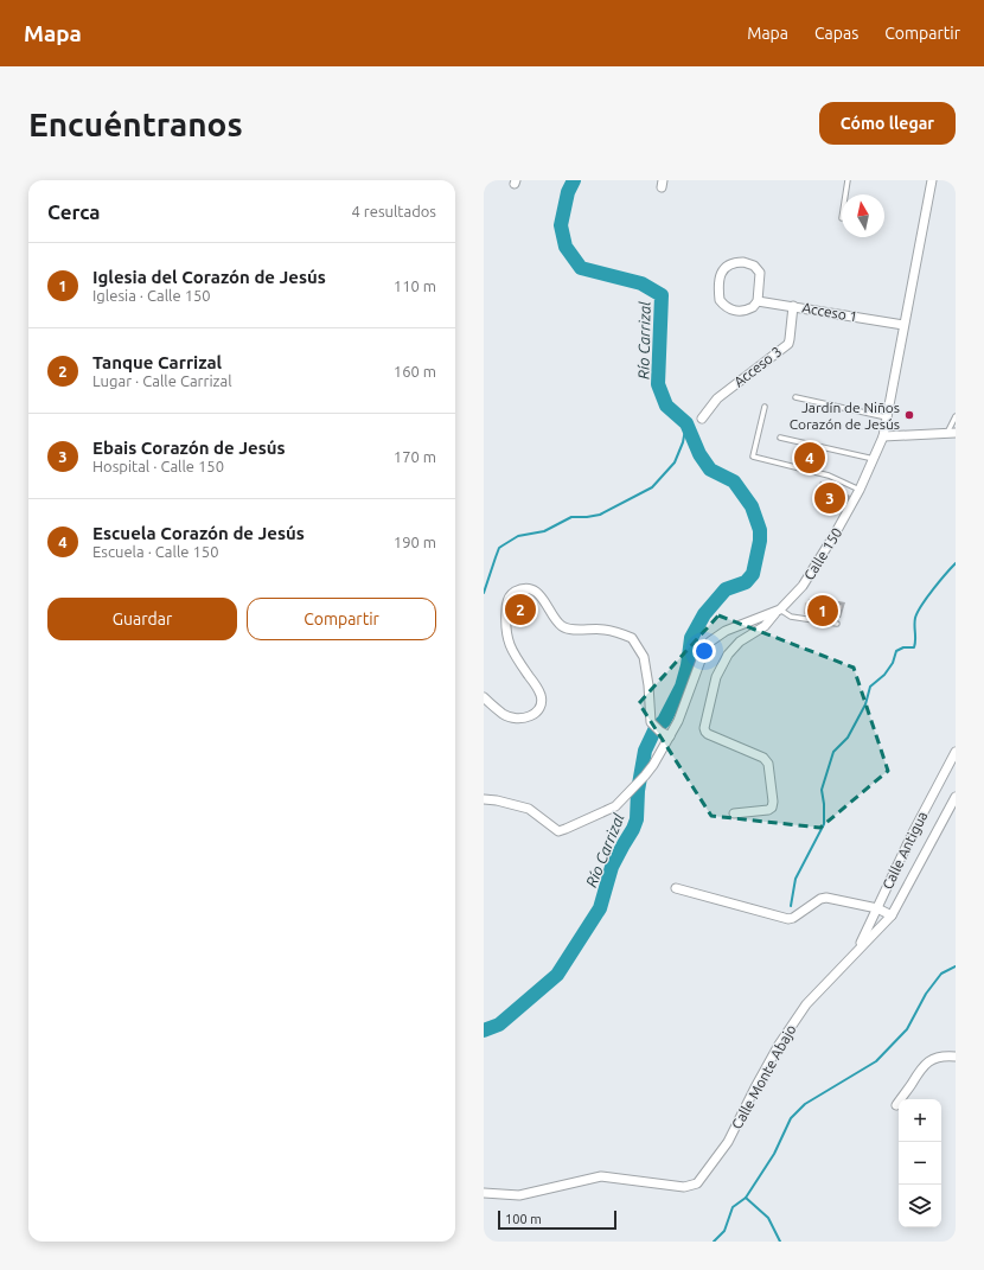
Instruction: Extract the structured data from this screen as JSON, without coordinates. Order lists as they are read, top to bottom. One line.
{"streets":{"street":["Acceso 1","Acceso 3","Calle 150","Calle Antigua","Calle Monte Abajo"]},"crossings":[["Acceso 1","Acceso 3"],["Acceso 1","Calle 150"],["Calle Antigua","Calle Monte Abajo"]],"water":["Río Carrizal"],"places":["Jardín de Niños Corazón de Jesús"],"scale_bar":"100 m","north":"top","page":{"header":"Mapa","nav":["Mapa","Capas","Compartir"],"buttons":["Cómo llegar",["Guardar","Compartir"]],"title":"Encuéntranos","heading":["Cerca","4 resultados"],"list":[{"mark":"1","name":"Iglesia del Corazón de Jesús","note":"Iglesia · Calle 150","value":"110 m"},{"mark":"2","name":"Tanque Carrizal","note":"Lugar · Calle Carrizal","value":"160 m"},{"mark":"3","name":"Ebais Corazón de Jesús","note":"Hospital · Calle 150","value":"170 m"},{"mark":"4","name":"Escuela Corazón de Jesús","note":"Escuela · Calle 150","value":"190 m"}],"pins":["4","3","2","1"],"map_buttons":["+","−"],"scale":"100 m"}}
